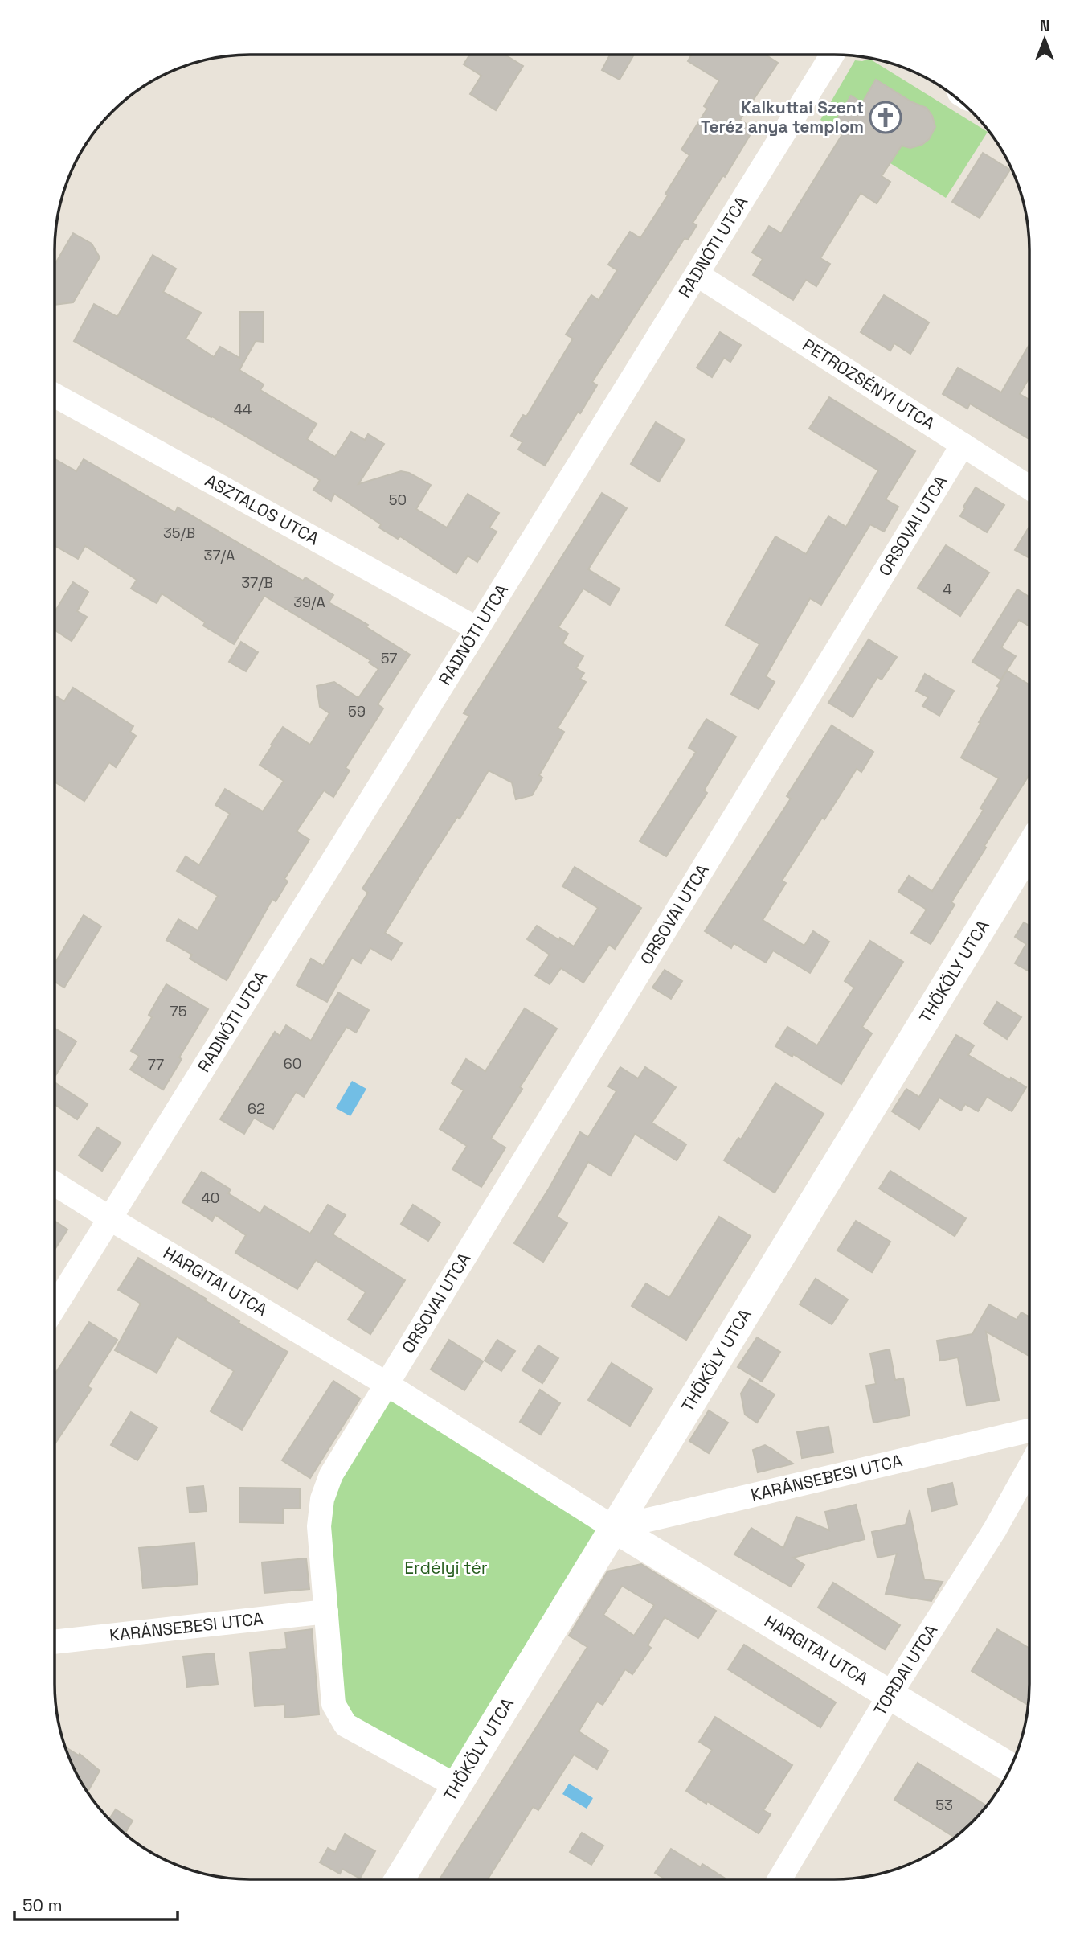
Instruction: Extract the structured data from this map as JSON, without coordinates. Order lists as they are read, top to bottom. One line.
{"streets":{"street":["RADNÓTI UTCA","PETROZSÉNYI UTCA","ASZTALOS UTCA","ORSOVAI UTCA","THÖKÖLY UTCA","HARGITAI UTCA","KARÁNSEBESI UTCA","TORDAI UTCA"]},"crossings":[["RADNÓTI UTCA","PETROZSÉNYI UTCA"],["RADNÓTI UTCA","ASZTALOS UTCA"],["RADNÓTI UTCA","HARGITAI UTCA"],["PETROZSÉNYI UTCA","ORSOVAI UTCA"],["ORSOVAI UTCA","HARGITAI UTCA"],["THÖKÖLY UTCA","HARGITAI UTCA"],["THÖKÖLY UTCA","KARÁNSEBESI UTCA"],["HARGITAI UTCA","KARÁNSEBESI UTCA"],["HARGITAI UTCA","TORDAI UTCA"]],"parks":["Erdélyi tér"],"places":{"church":["Kalkuttai Szent Teréz anya templom"]},"house_numbers":["44","50","35/B","37/A","37/B","4","39/A","57","59","75","60","77","62","40","53"],"scale_bar":"50 m","north":"top"}
